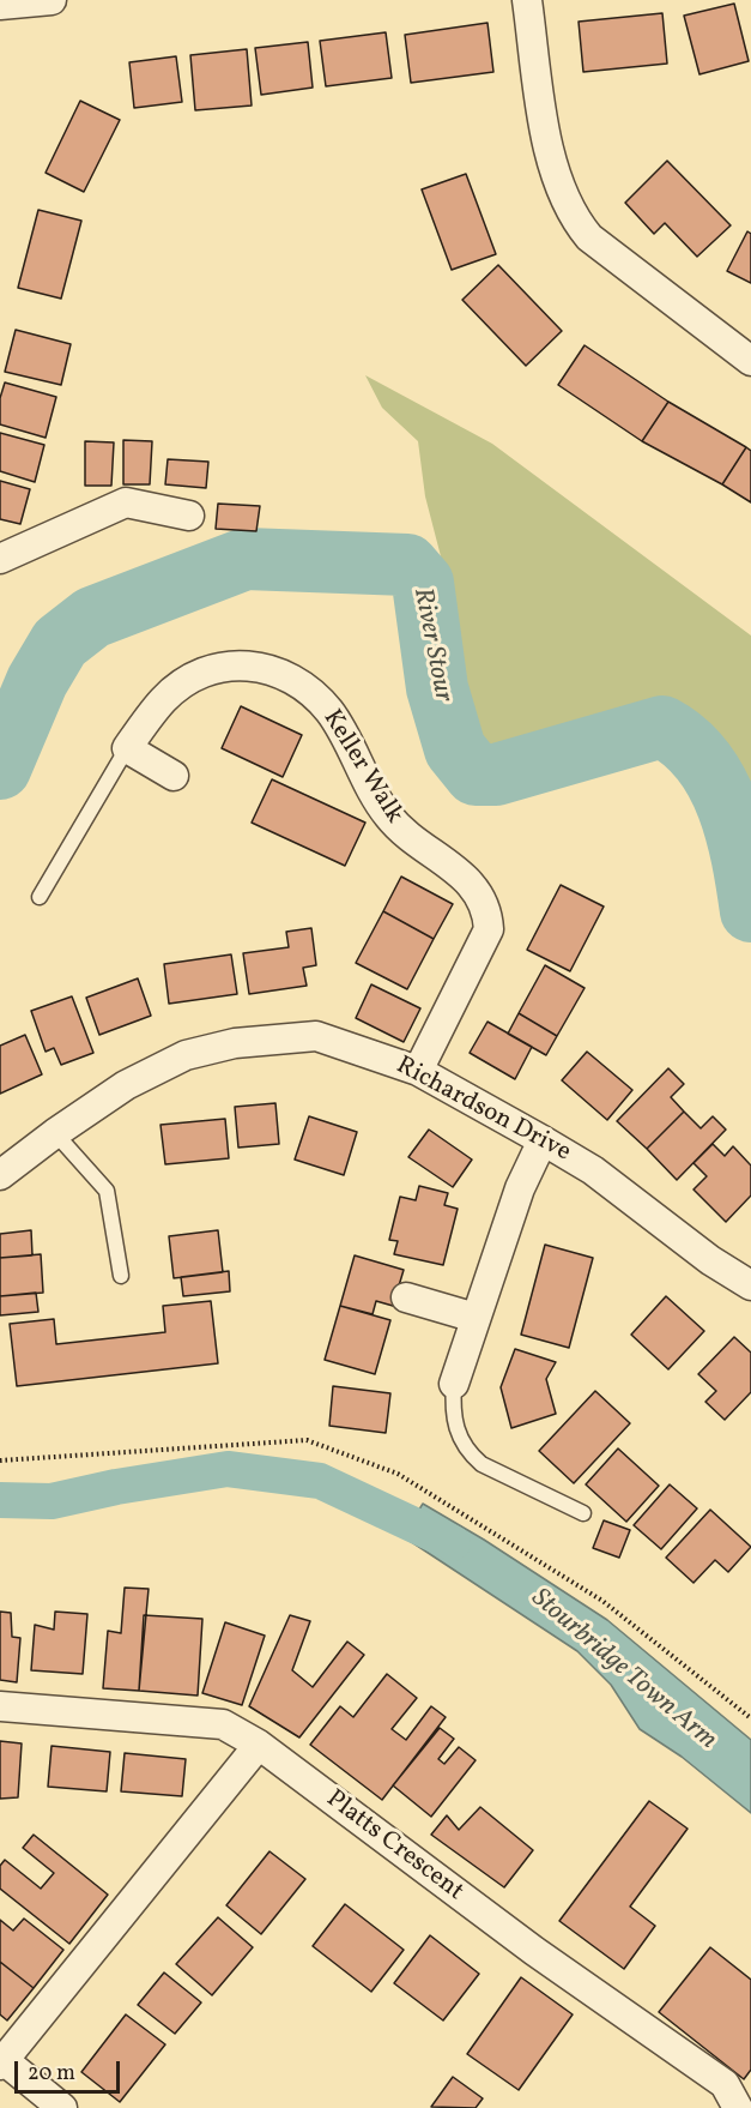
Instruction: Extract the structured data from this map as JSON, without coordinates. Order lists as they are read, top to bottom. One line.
{"streets":{"street":["Keller Walk","Richardson Drive","Platts Crescent"]},"crossings":[["Keller Walk","Richardson Drive"]],"water":["River Stour","Stourbridge Town Arm"],"scale_bar":"20 m"}
